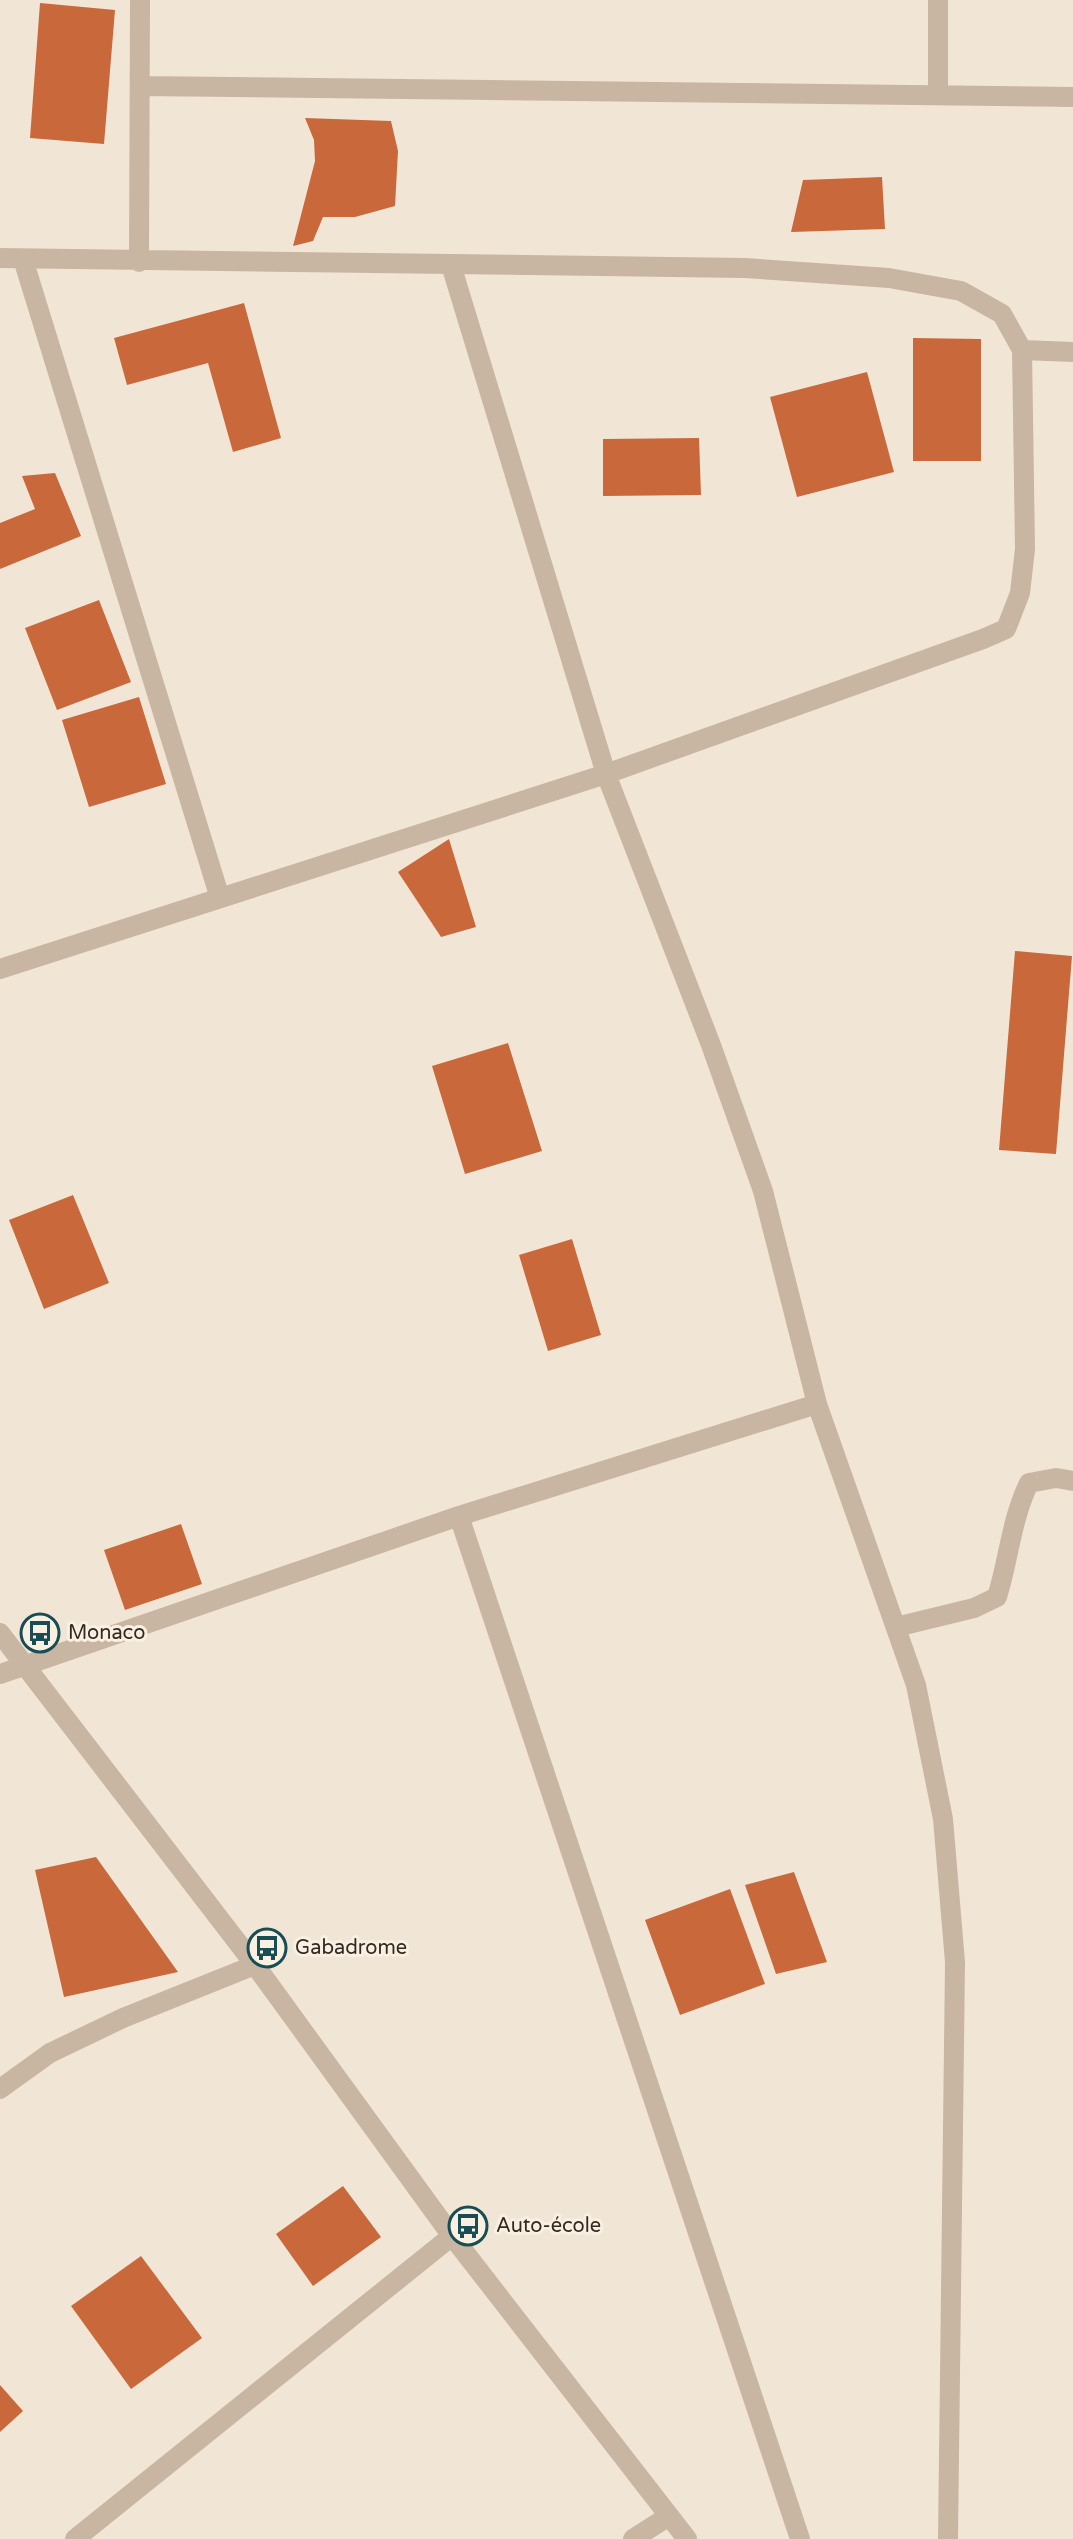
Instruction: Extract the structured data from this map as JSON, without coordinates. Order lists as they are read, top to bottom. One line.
{"places":{"bus stop":["Monaco","Gabadrome","Auto-école"]}}
